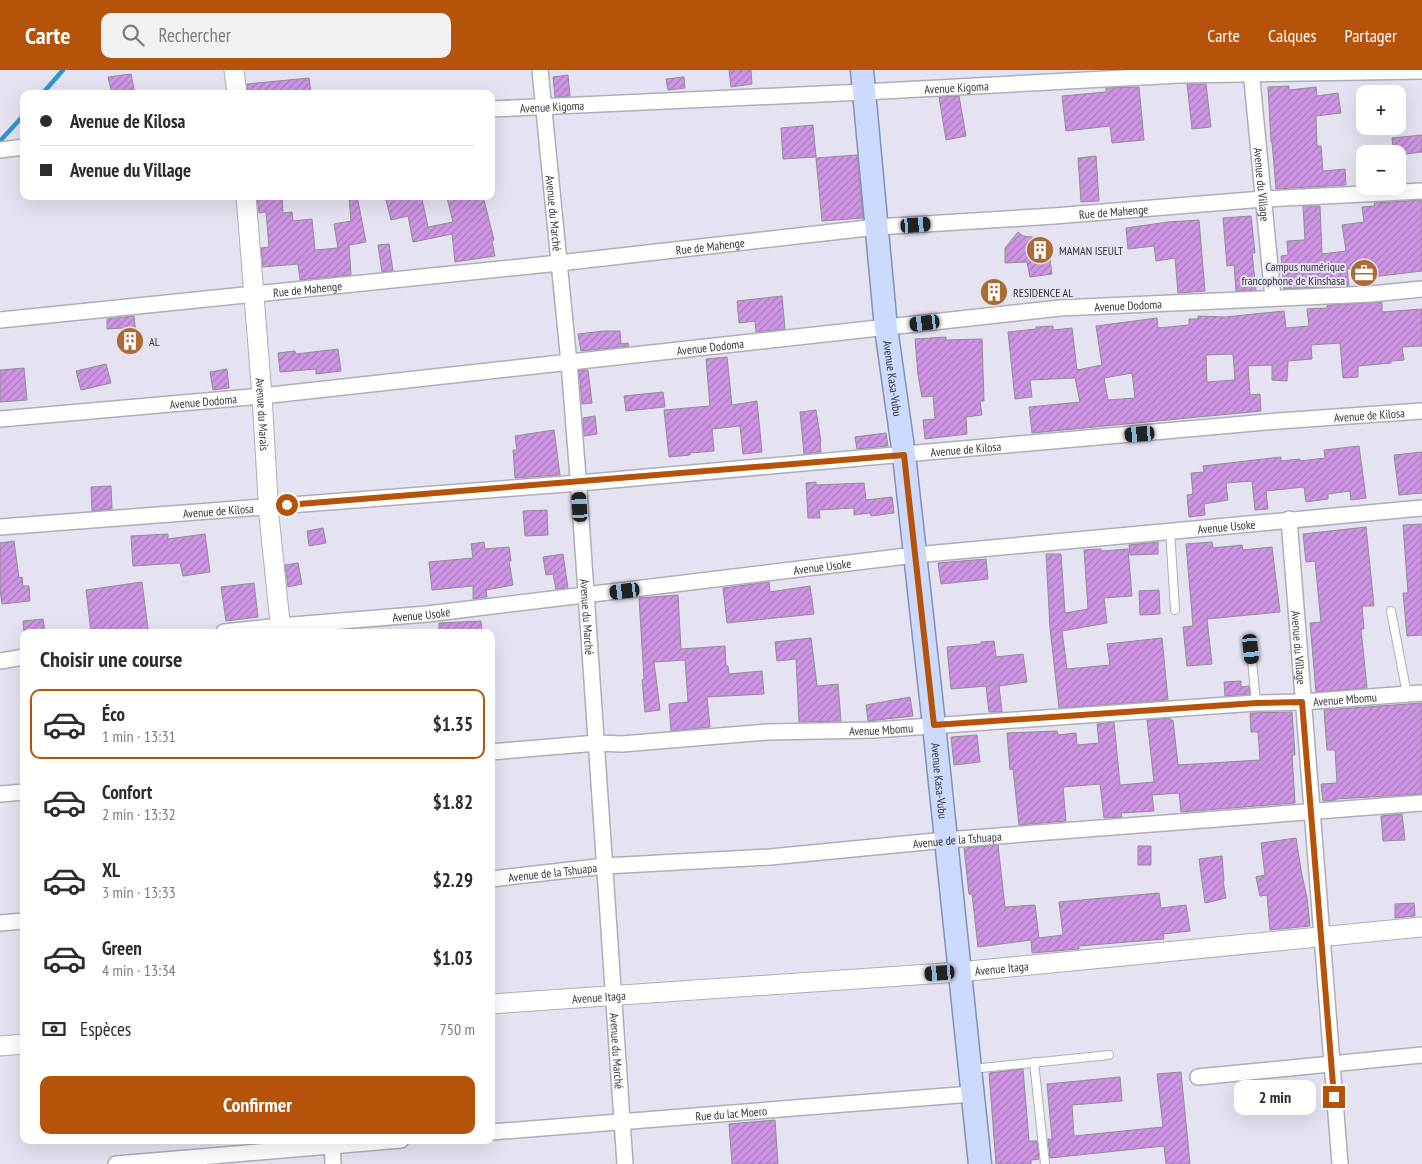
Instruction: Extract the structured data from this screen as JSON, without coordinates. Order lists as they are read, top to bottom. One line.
{"streets":{"main road":["Avenue Kasa-Vubu"],"street":["Avenue Kigoma","Avenue du Village","Rue de Mahenge","Avenue du Marché","Avenue Dodoma","Avenue du Marais","Avenue de Kilosa","Avenue Usoke","Avenue Mbomu","Avenue de la Tshuapa","Avenue Itaga","Rue du lac Moero"]},"crossings":[["Avenue Kigoma","Avenue du Village"],["Avenue Kigoma","Avenue du Marché"],["Avenue Kigoma","Avenue Kasa-Vubu"],["Avenue du Village","Rue de Mahenge"],["Avenue du Village","Avenue Dodoma"],["Avenue du Village","Avenue Usoke"],["Avenue du Village","Avenue Mbomu"],["Avenue du Village","Avenue de la Tshuapa"],["Avenue du Village","Avenue Itaga"],["Rue de Mahenge","Avenue du Marché"],["Rue de Mahenge","Avenue Kasa-Vubu"],["Rue de Mahenge","Avenue du Marais"],["Avenue du Marché","Avenue Dodoma"],["Avenue du Marché","Avenue de Kilosa"],["Avenue du Marché","Avenue Usoke"],["Avenue du Marché","Avenue Mbomu"],["Avenue du Marché","Avenue de la Tshuapa"],["Avenue du Marché","Avenue Itaga"],["Avenue du Marché","Rue du lac Moero"],["Avenue Dodoma","Avenue Kasa-Vubu"],["Avenue Dodoma","Avenue du Marais"],["Avenue Kasa-Vubu","Avenue de Kilosa"],["Avenue Kasa-Vubu","Avenue Usoke"],["Avenue Kasa-Vubu","Avenue Mbomu"],["Avenue Kasa-Vubu","Avenue de la Tshuapa"],["Avenue Kasa-Vubu","Avenue Itaga"],["Avenue Kasa-Vubu","Rue du lac Moero"],["Avenue du Marais","Avenue de Kilosa"],["Avenue du Marais","Avenue Usoke"]],"places":{"building":["MAMAN ISEULT","RESIDENCE AL","AL"],"office":["Campus numérique francophone de Kinshasa"]},"page":{"header":"Carte","search":"Rechercher","nav":["Carte","Calques","Partager"],"map_buttons":["+","−"],"banner":["Avenue de Kilosa","Avenue du Village"],"heading":"Choisir une course","list":[{"name":"Éco","note":"1 min · 13:31","value":"$1.35"},{"name":"Confort","note":"2 min · 13:32","value":"$1.82"},{"name":"XL","note":"3 min · 13:33","value":"$2.29"},{"name":"Green","note":"4 min · 13:34","value":"$1.03"}],"pay":["Espèces","750 m"],"buttons":"Confirmer","bubble":"2 min"}}
